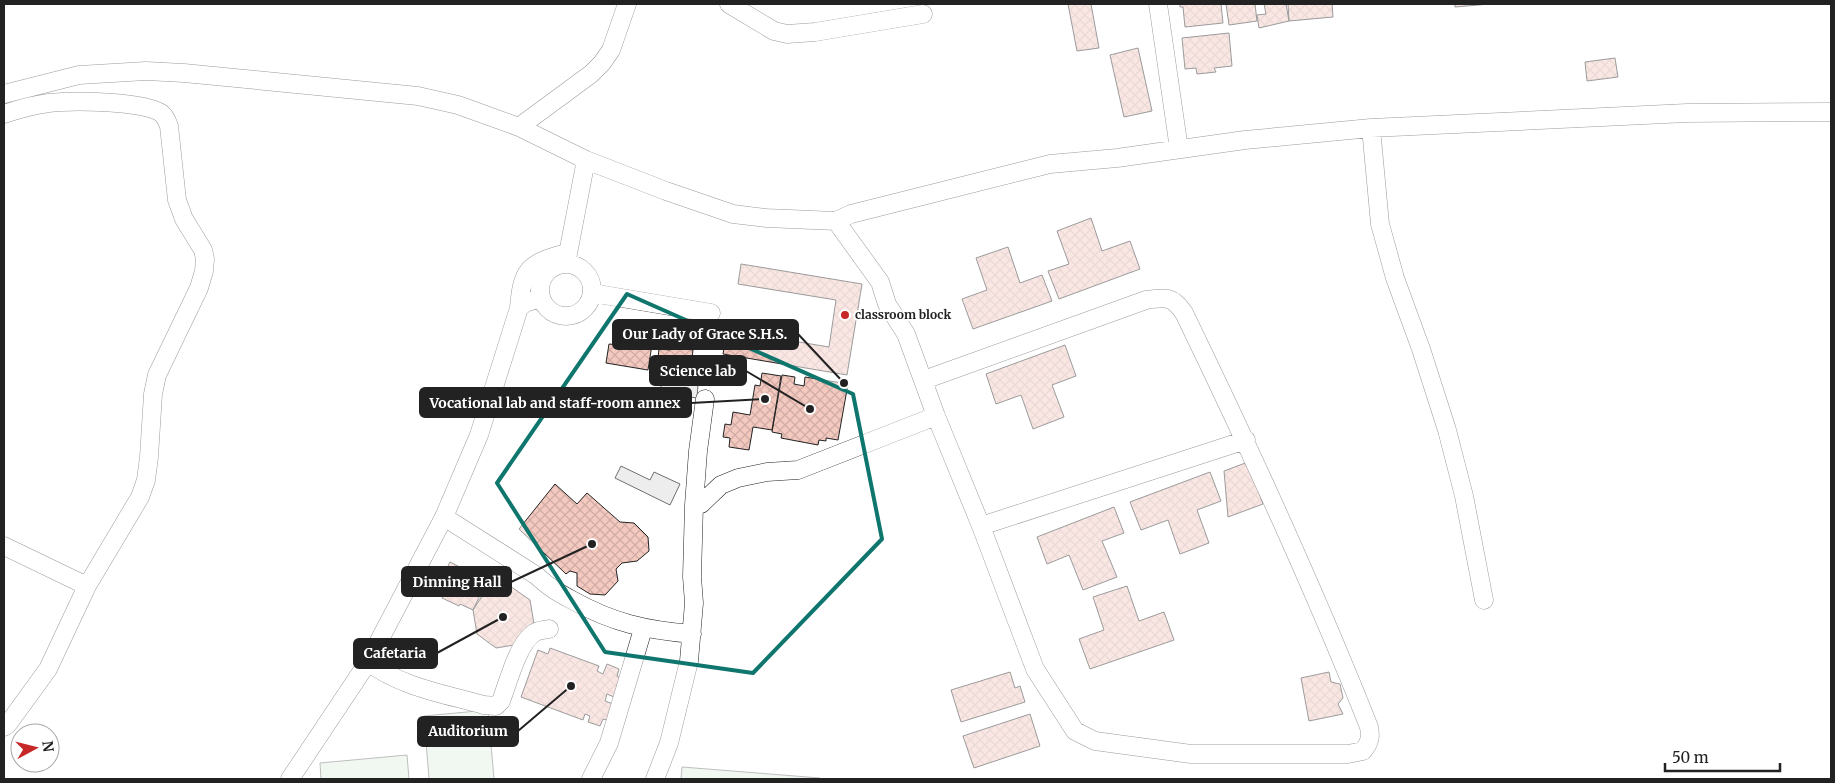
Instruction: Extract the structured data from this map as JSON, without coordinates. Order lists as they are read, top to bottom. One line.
{"places":["classroom block","Our Lady of Grace S.H.S.","Vocational lab and staff-room annex","Science lab","Dinning Hall","Cafetaria","Auditorium"],"scale_bar":"50 m","north":"right"}
